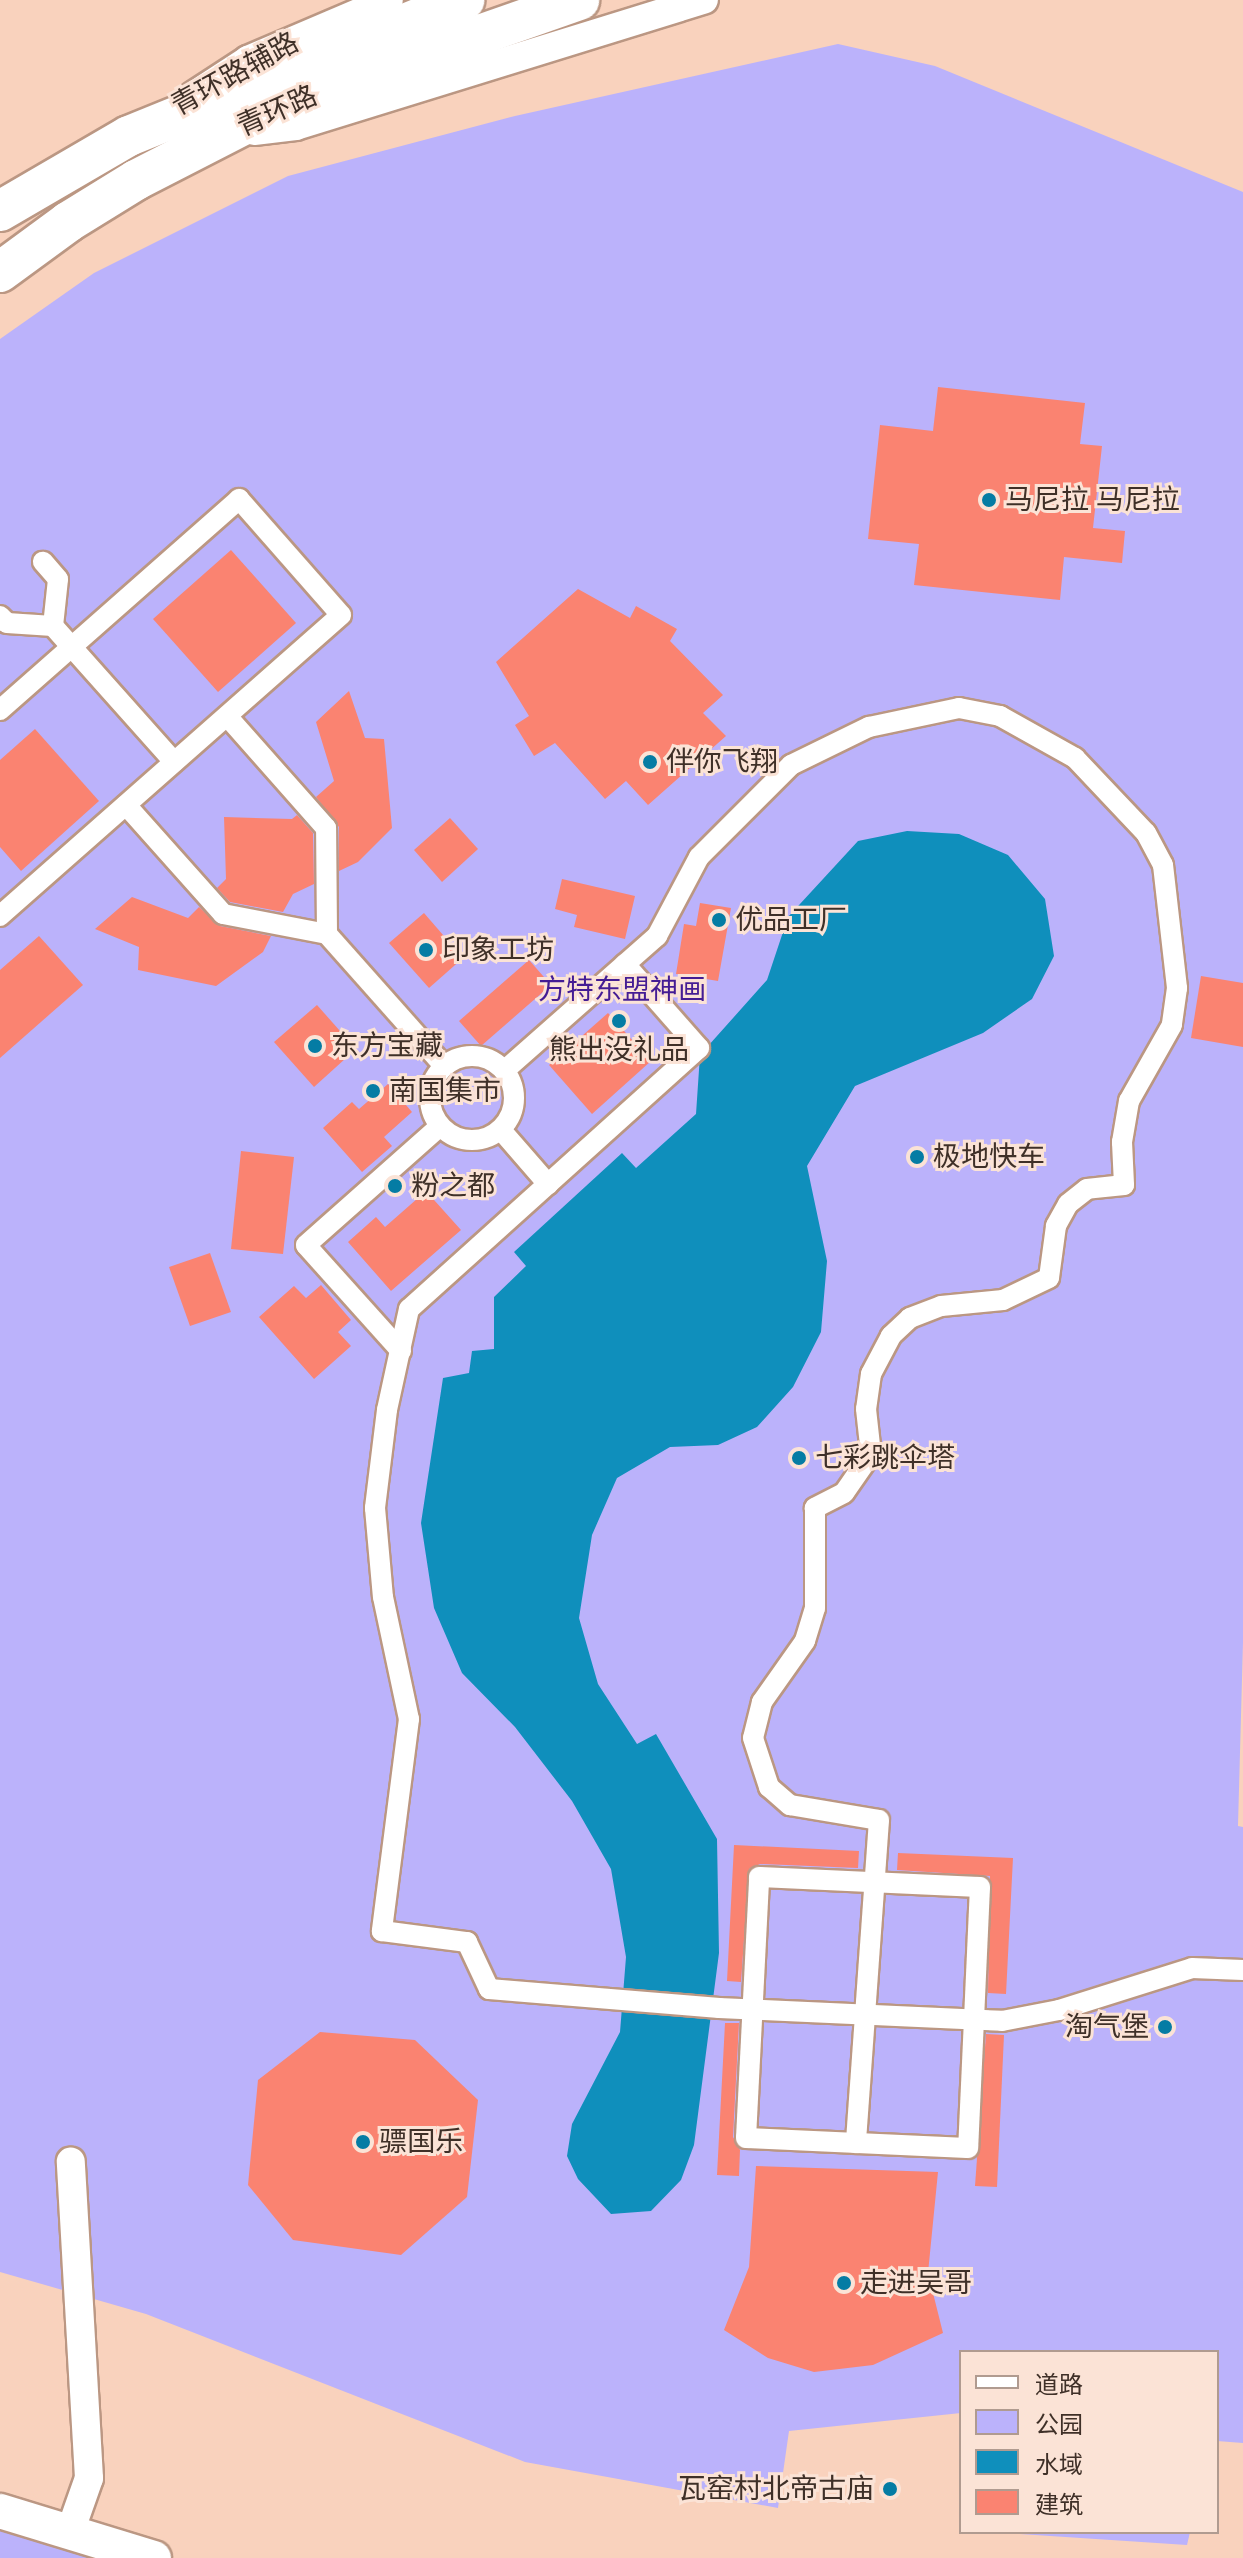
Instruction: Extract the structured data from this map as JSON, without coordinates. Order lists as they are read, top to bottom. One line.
{"streets":{"main road":["青环路"],"street":["青环路辅路"]},"crossings":[["青环路辅路","青环路"]],"parks":["方特东盟神画"],"places":["马尼拉 马尼拉","伴你飞翔","优品工厂","印象工坊","熊出没礼品","东方宝藏","南国集市","极地快车","粉之都","七彩跳伞塔","淘气堡","骠国乐","走进吴哥","瓦窑村北帝古庙"],"legend":["道路","公园","水域","建筑"]}
